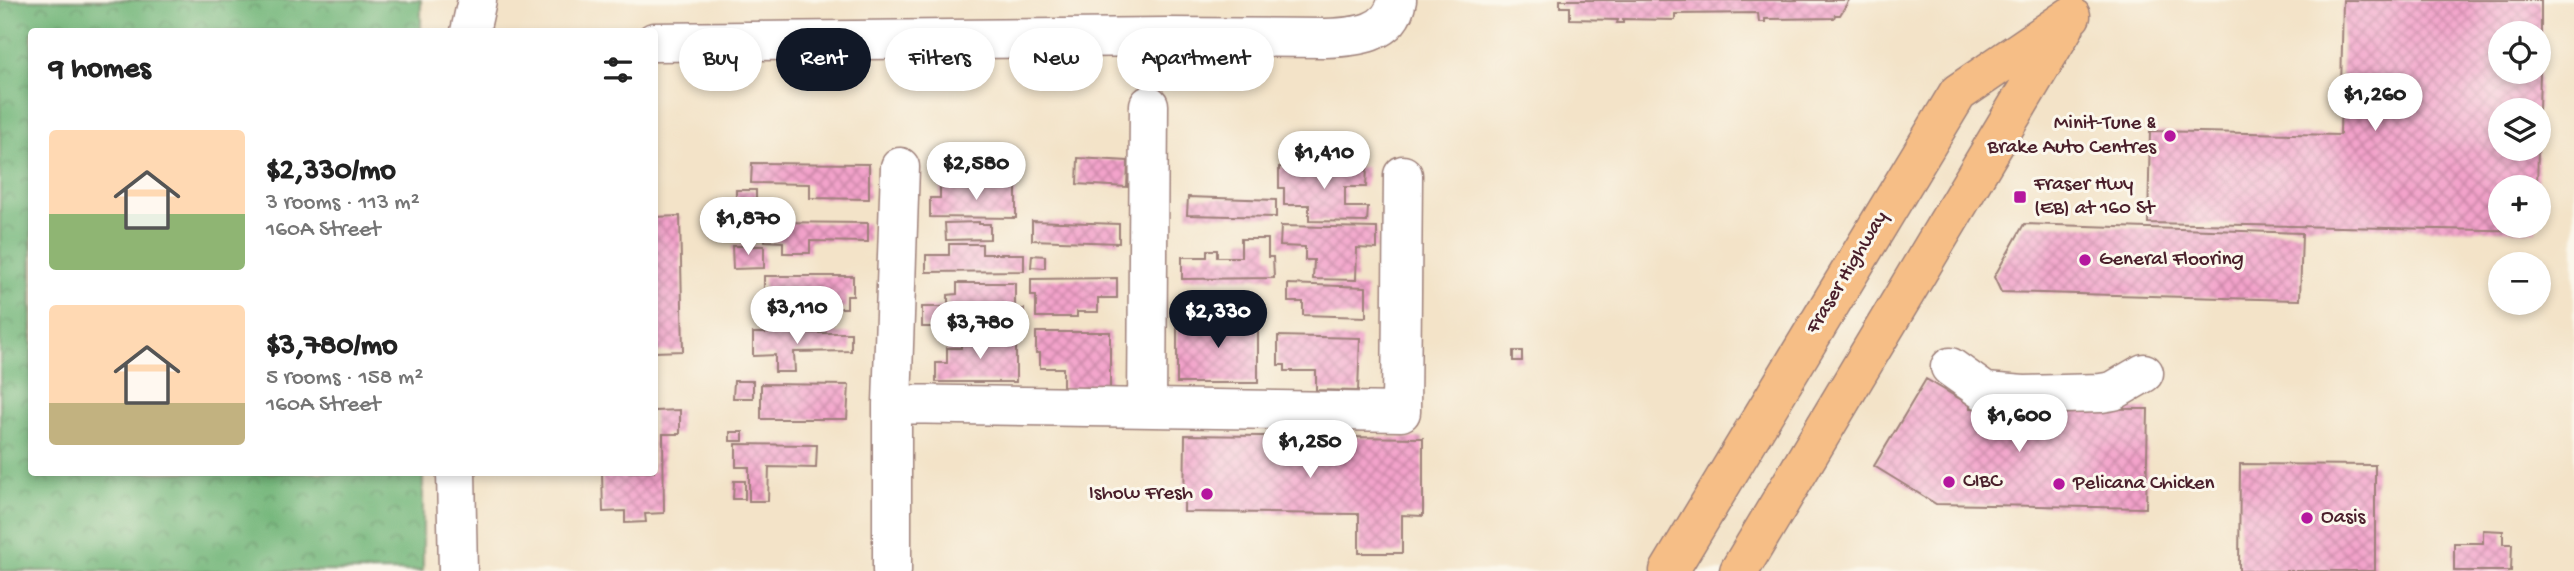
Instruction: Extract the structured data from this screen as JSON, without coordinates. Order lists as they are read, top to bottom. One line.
{"streets":{"main road":["Fraser Highway"]},"places":{"other":["Minit-Tune & Brake Auto Centres","General Flooring","CIBC","Pelicana Chicken","Ishow Fresh","Oasis"],"transit":["Fraser Hwy (EB) at 160 St"]},"page":{"map_buttons":["+","−"],"chip":["Buy","Rent","Filters","New","Apartment"],"heading":"9 homes","price":["$1,260","$1,410","$2,580","$1,870","$3,110","$2,330","$3,780","$1,600","$1,250"],"list":[{"name":"$2,330/mo","note":"3 rooms · 113 m² · 160A Street"},{"name":"$3,780/mo","note":"5 rooms · 158 m² · 160A Street"}]}}
